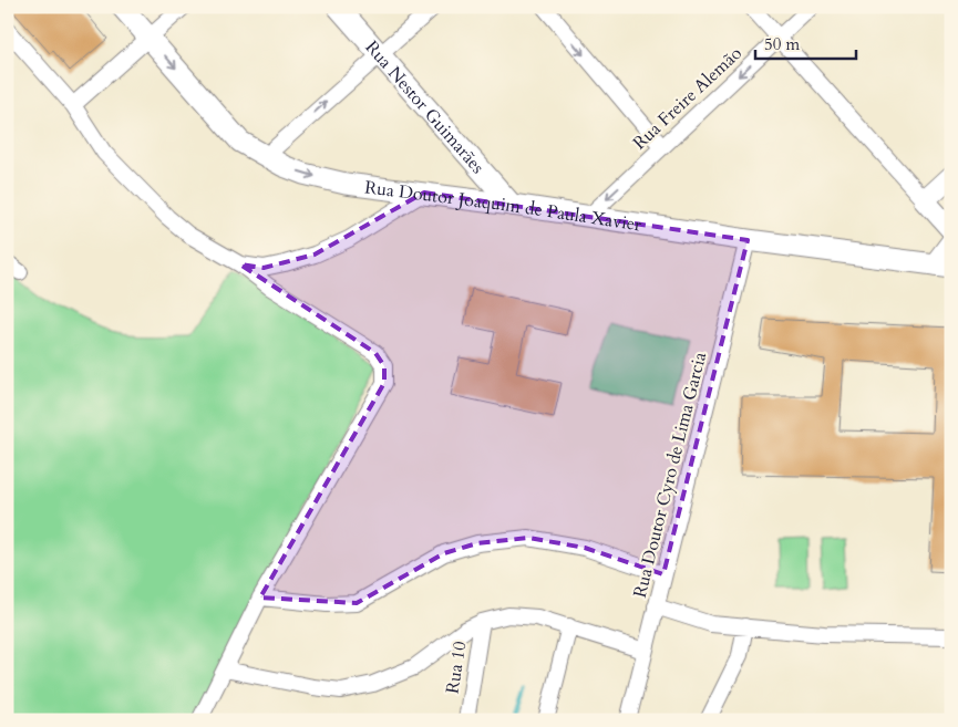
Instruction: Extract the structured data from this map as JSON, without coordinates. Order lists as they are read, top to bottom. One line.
{"streets":{"main road":["Rua Nestor Guimarães","Rua Doutor Joaquim de Paula Xavier"],"street":["Rua Freire Alemão","Rua Doutor Cyro de Lima Garcia","Rua 10"]},"crossings":[["Rua Freire Alemão","Rua Doutor Joaquim de Paula Xavier"],["Rua Nestor Guimarães","Rua Doutor Joaquim de Paula Xavier"],["Rua Doutor Joaquim de Paula Xavier","Rua Doutor Cyro de Lima Garcia"]],"one_way":["Rua Freire Alemão","Rua Doutor Joaquim de Paula Xavier"],"scale_bar":"50 m"}
